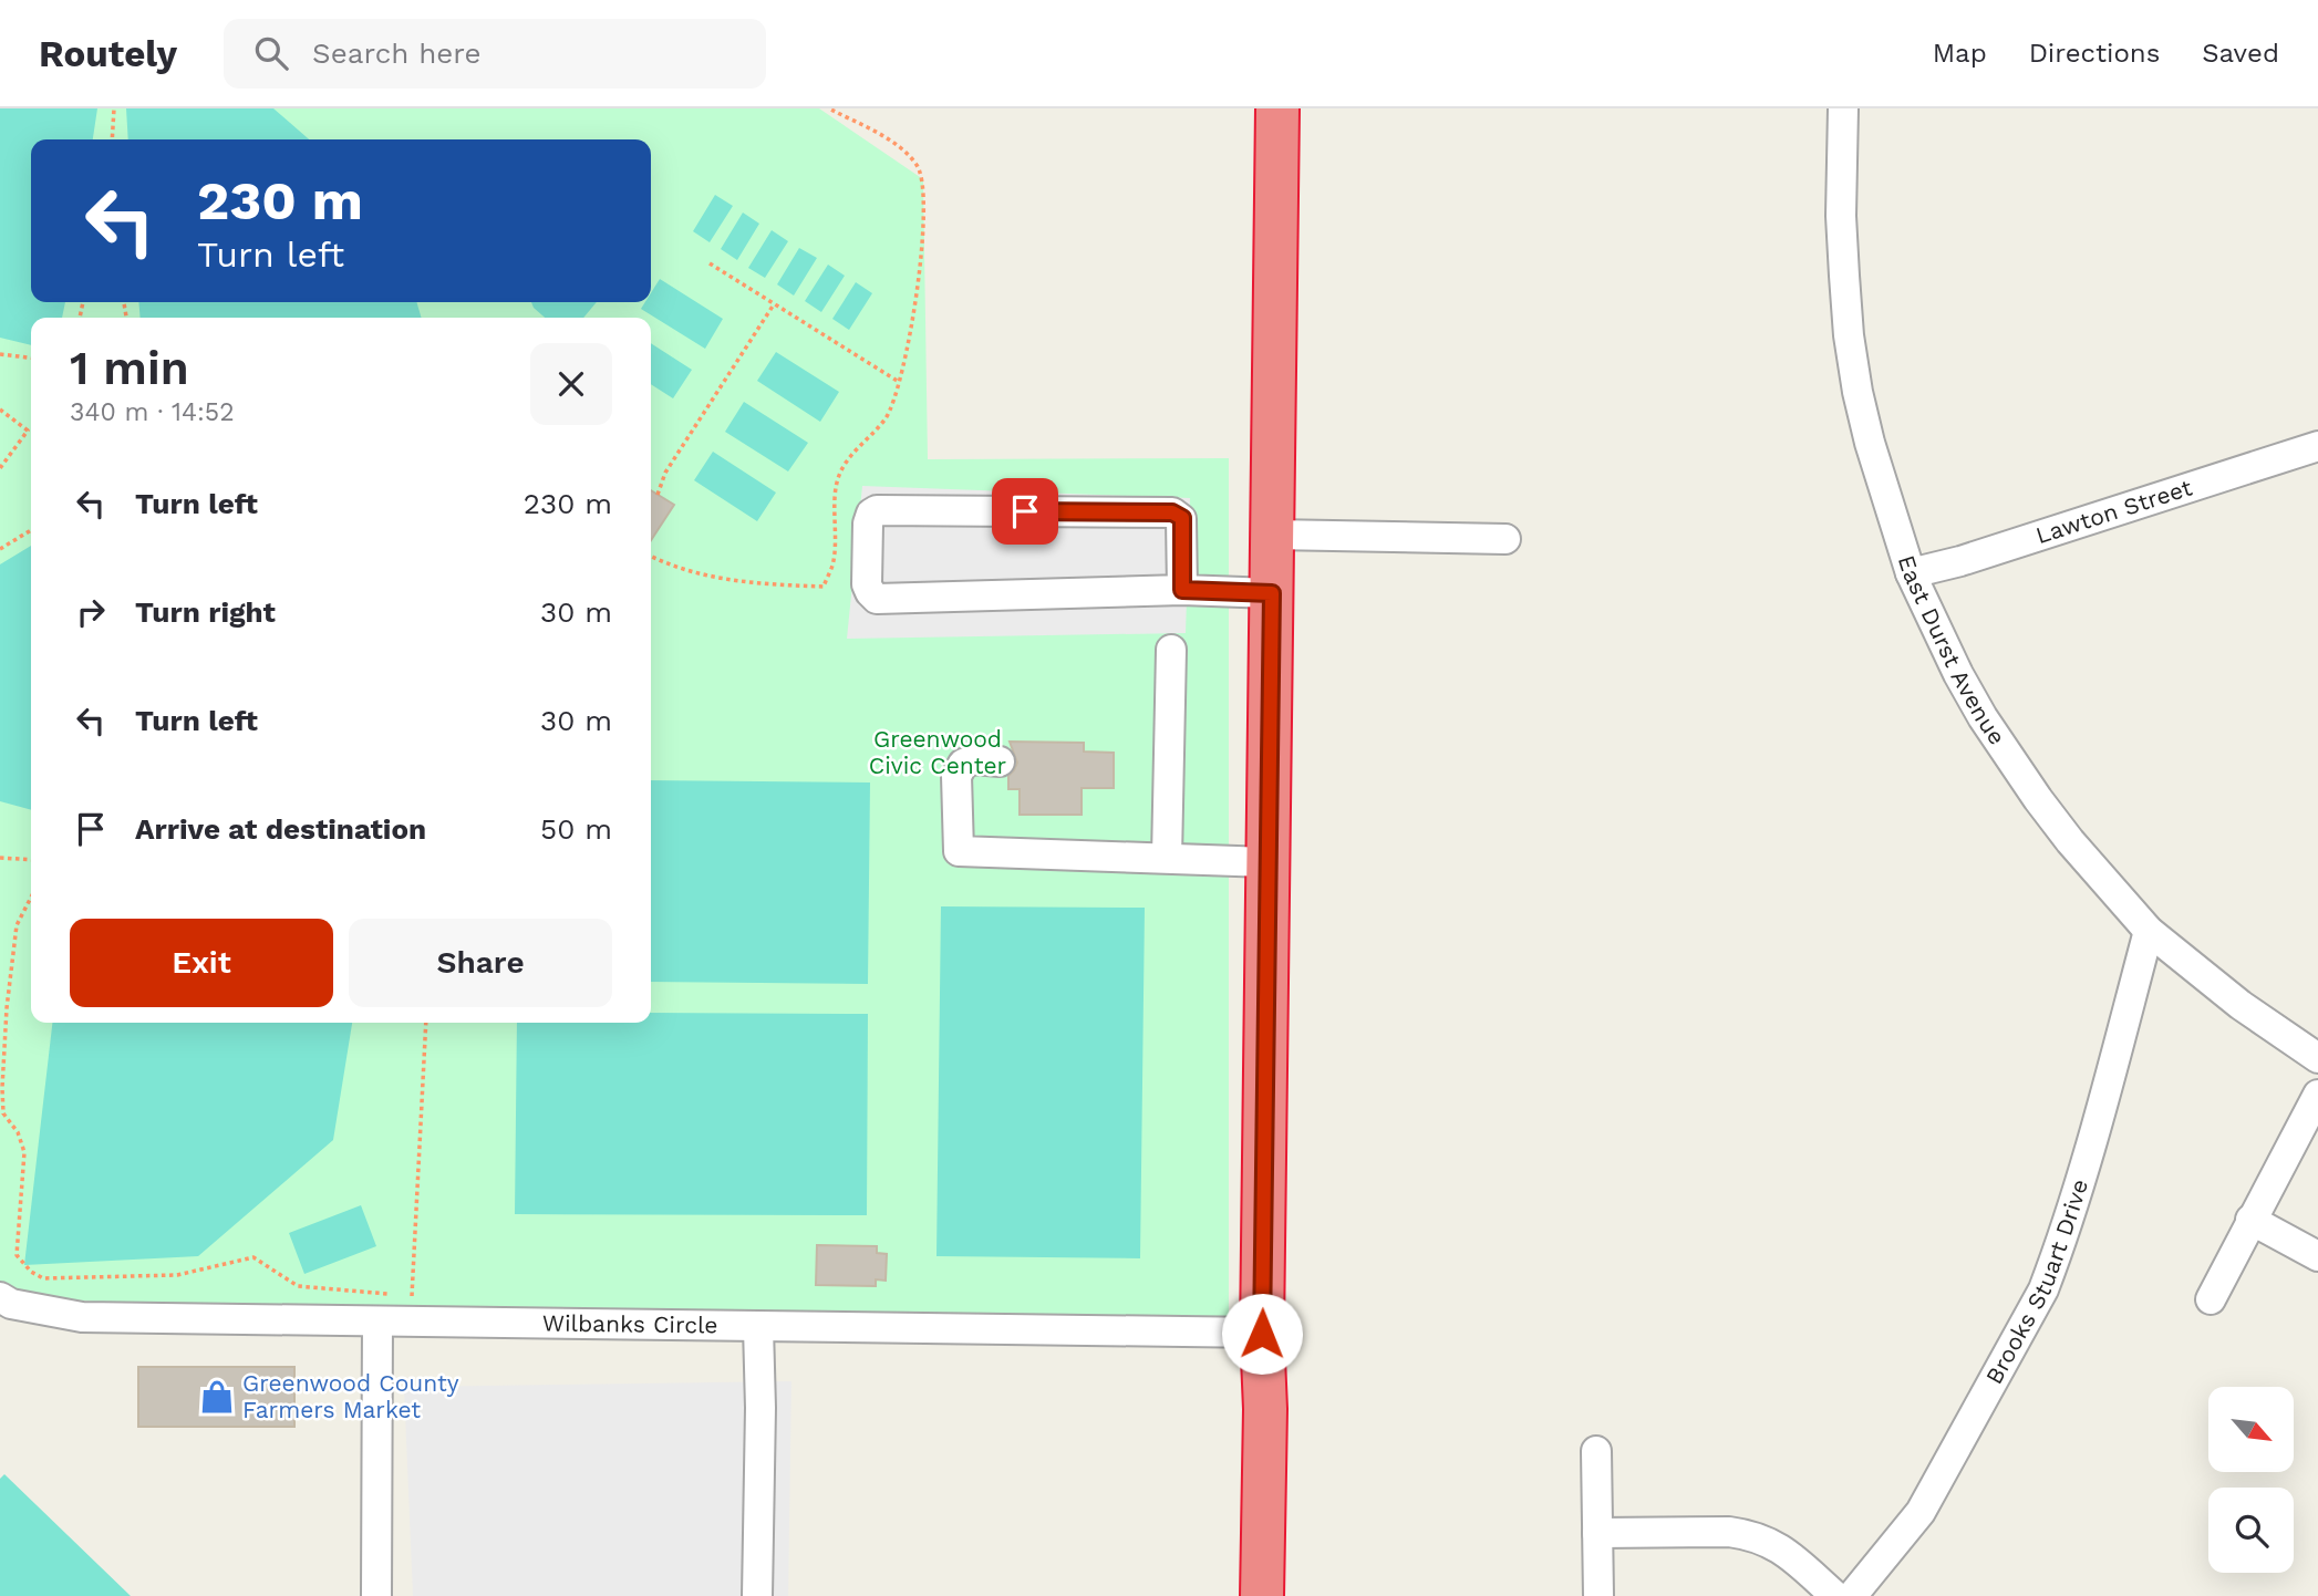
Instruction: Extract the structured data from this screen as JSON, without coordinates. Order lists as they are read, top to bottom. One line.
{"streets":{"street":["Lawton Street","East Durst Avenue","Brooks Stuart Drive","Wilbanks Circle"]},"crossings":[["Lawton Street","East Durst Avenue"],["East Durst Avenue","Brooks Stuart Drive"]],"parks":["Greenwood Civic Center"],"places":{"shop":["Greenwood County Farmers Market"]},"north":"bottom right","page":{"header":"Routely","search":"Search here","nav":["Map","Directions","Saved"],"turn":["230 m","Turn left"],"heading":["1 min","340 m · 14:52"],"list":[{"name":"Turn left","value":"230 m"},{"name":"Turn right","value":"30 m"},{"name":"Turn left","value":"30 m"},{"name":"Arrive at destination","value":"50 m"}],"buttons":["Exit","Share"]}}
